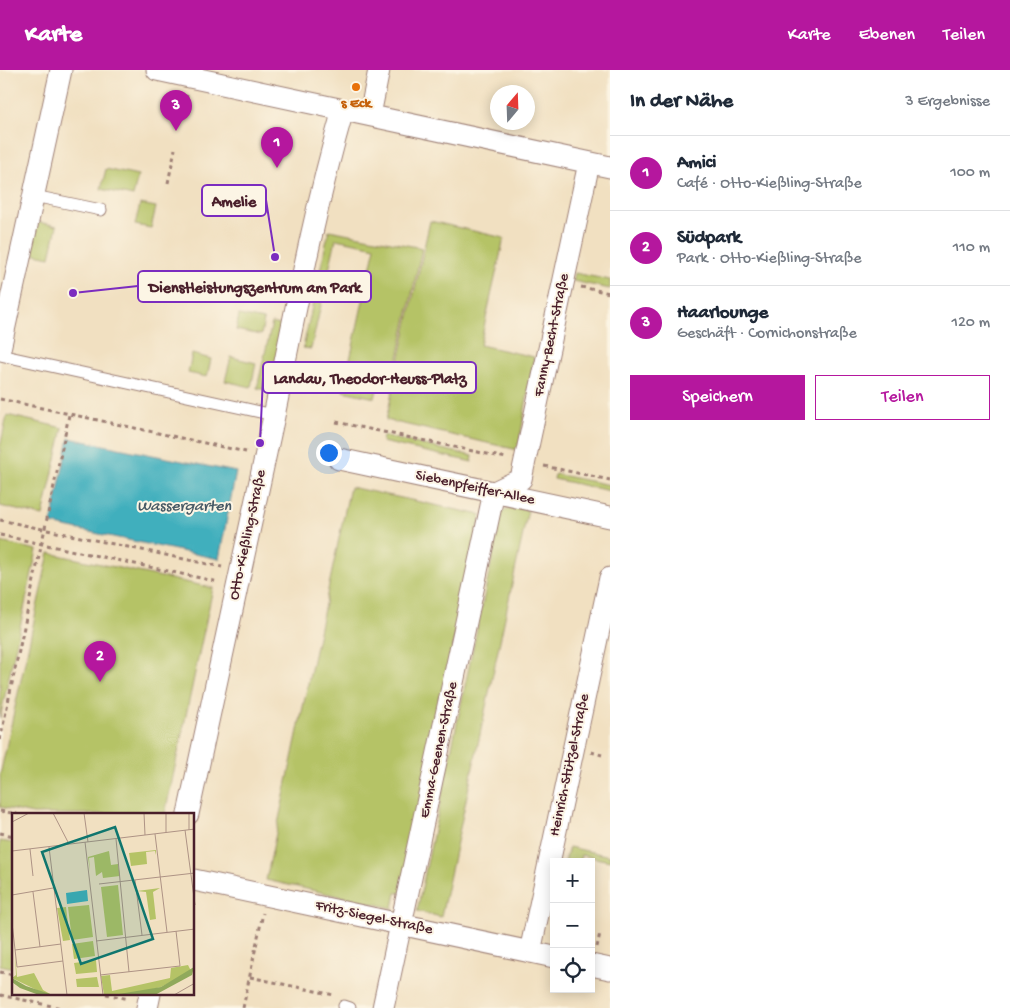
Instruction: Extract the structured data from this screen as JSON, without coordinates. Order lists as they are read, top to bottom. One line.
{"streets":{"street":["Fanny-Becht-Straße","Siebenpfeiffer-Allee","Otto-Kießling-Straße","Emma-Geenen-Straße","Heinrich-Stützel-Straße","Fritz-Siegel-Straße"]},"crossings":[["Fanny-Becht-Straße","Siebenpfeiffer-Allee"],["Fanny-Becht-Straße","Emma-Geenen-Straße"],["Siebenpfeiffer-Allee","Emma-Geenen-Straße"],["Emma-Geenen-Straße","Fritz-Siegel-Straße"],["Heinrich-Stützel-Straße","Fritz-Siegel-Straße"]],"water":["Wassergarten"],"places":["s Eck","Amelie","Dienstleistungszentrum am Park","Landau, Theodor-Heuss-Platz"],"north":"top","page":{"header":"Karte","nav":["Karte","Ebenen","Teilen"],"heading":["In der Nähe","3 Ergebnisse"],"pins":["3","1","2"],"list":[{"mark":"1","name":"Amici","note":"Café · Otto-Kießling-Straße","value":"100 m"},{"mark":"2","name":"Südpark","note":"Park · Otto-Kießling-Straße","value":"110 m"},{"mark":"3","name":"Haarlounge","note":"Geschäft · Cornichonstraße","value":"120 m"}],"buttons":["Speichern","Teilen"],"map_buttons":["+","−"]}}
